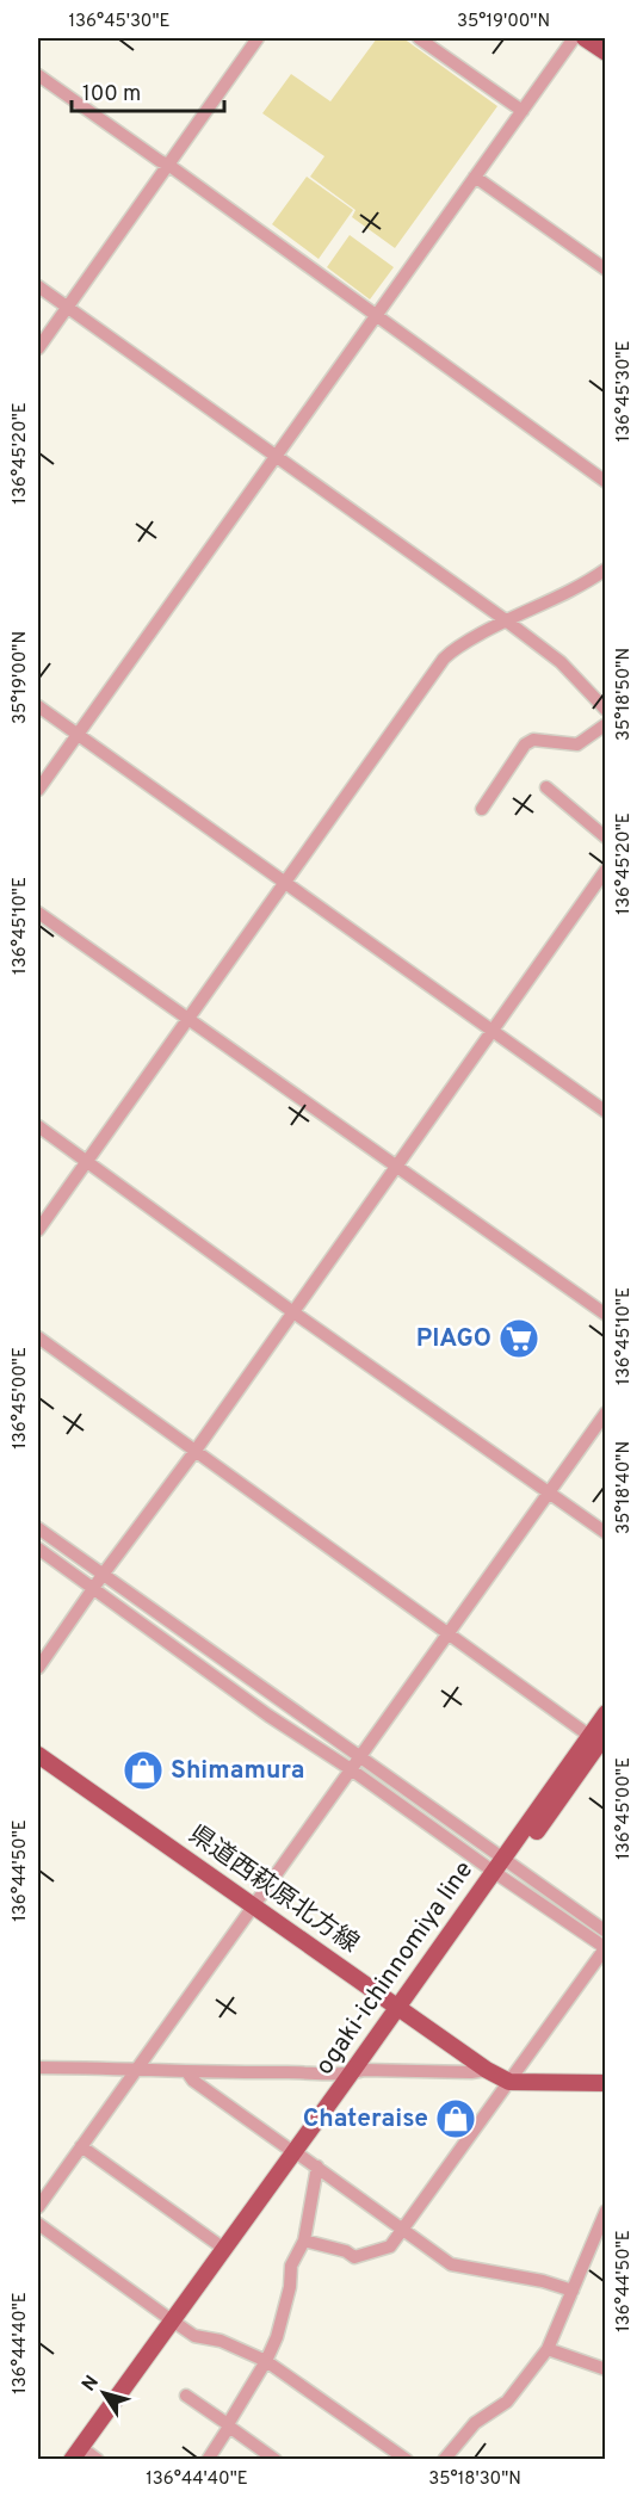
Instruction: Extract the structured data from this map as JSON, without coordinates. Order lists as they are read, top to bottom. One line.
{"streets":{"main road":["県道西萩原北方線","ogaki-ichinnomiya line"]},"crossings":[["県道西萩原北方線","ogaki-ichinnomiya line"]],"places":{"supermarket":["PIAGO"],"shop":["Shimamura","Chateraise"]},"scale_bar":"100 m","north":"top left","coordinates":["136°45'30\"E","35°19'00\"N","136°45'20\"E","35°18'50\"N","136°45'10\"E","136°45'00\"E","35°18'40\"N","136°44'50\"E","136°44'40\"E","35°18'30\"N"]}
